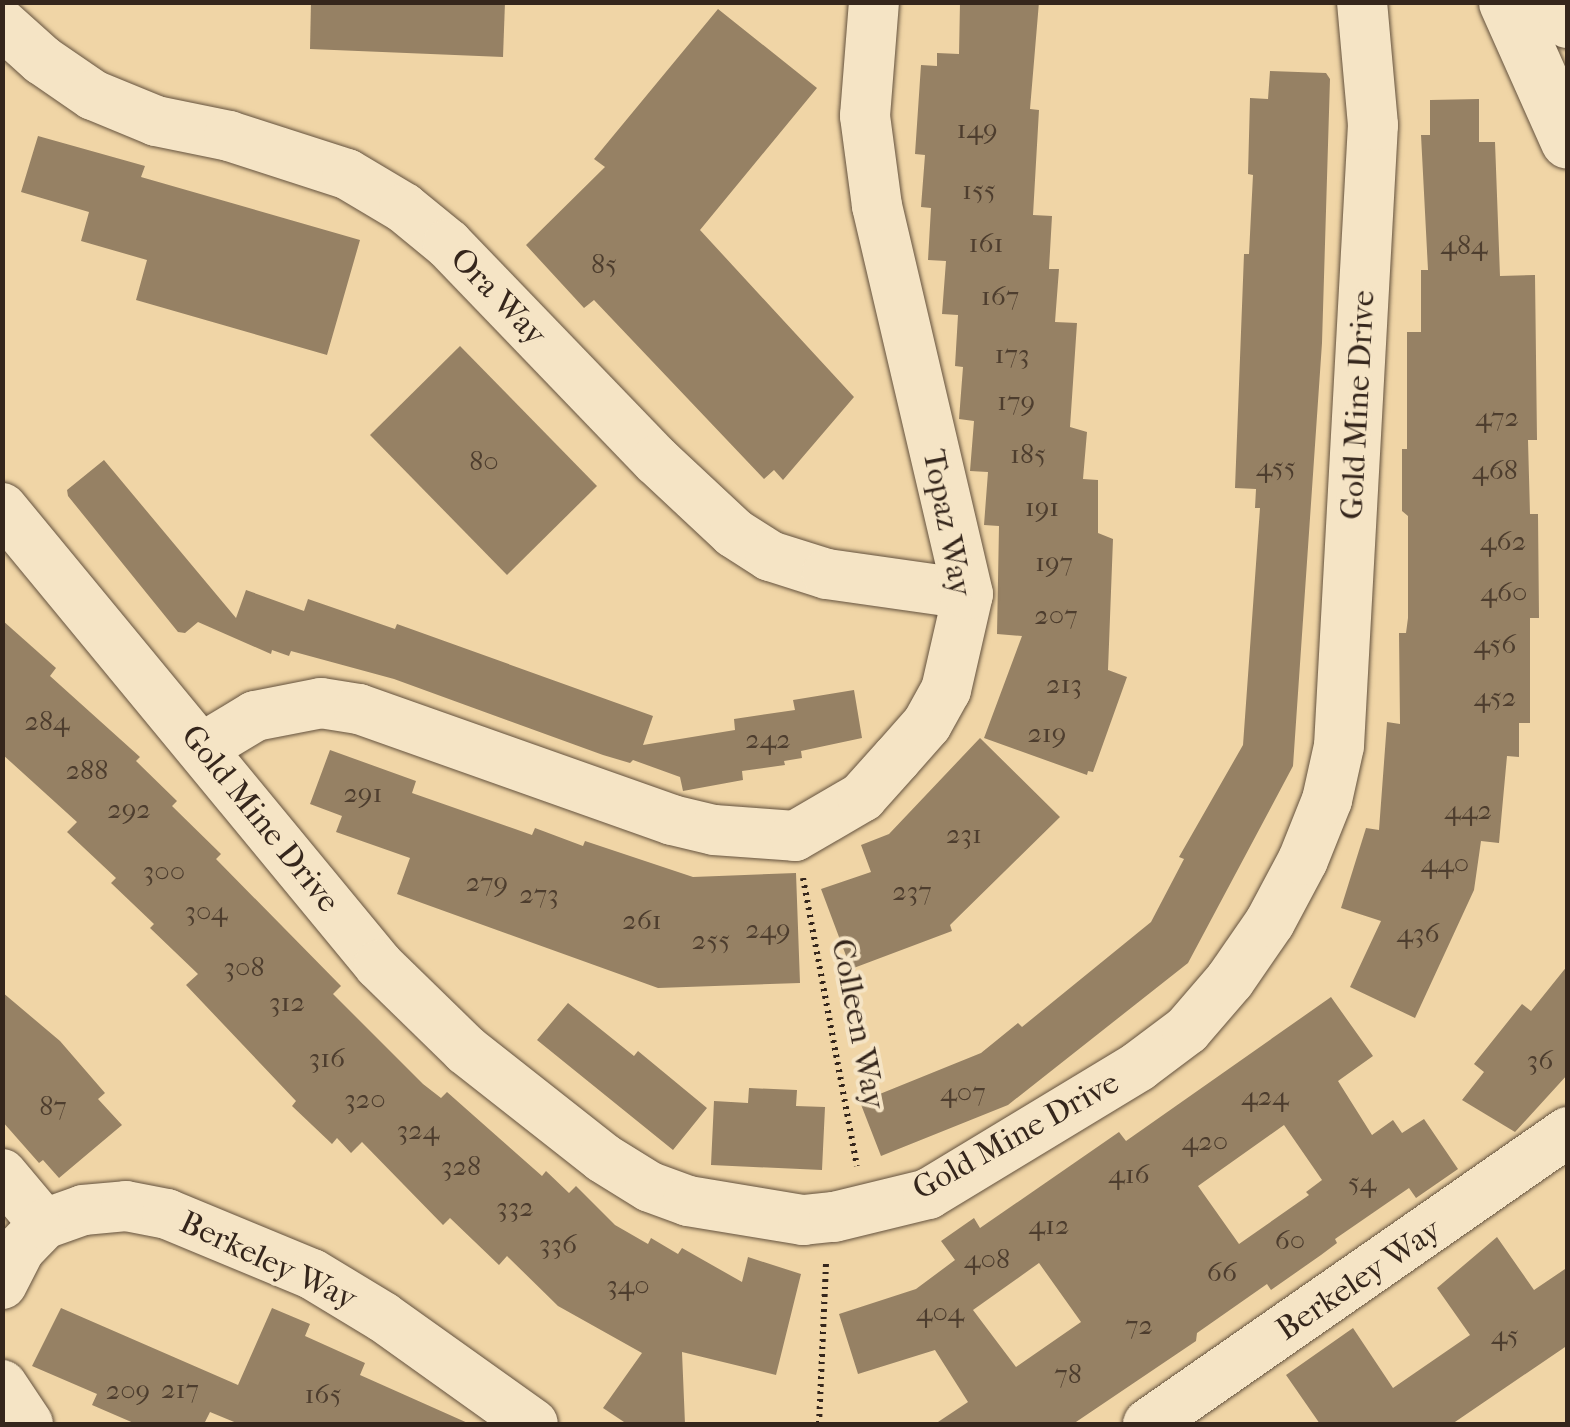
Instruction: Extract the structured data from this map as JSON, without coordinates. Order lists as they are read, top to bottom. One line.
{"streets":{"street":["Ora Way","Gold Mine Drive","Topaz Way","Berkeley Way"],"path":["Colleen Way"]},"crossings":[["Ora Way","Topaz Way"],["Gold Mine Drive","Colleen Way"],["Topaz Way","Colleen Way"]],"house_numbers":["149","155","161","484","85","167","173","179","472","185","80","455","468","191","462","197","460","207","456","213","452","284","219","242","288","291","292","442","231","440","300","279","237","273","304","261","249","436","255","308","312","316","36","407","424","320","87","324","420","328","416","54","332","412","60","336","408","66","340","404","72","45","78","217","209","165"]}
